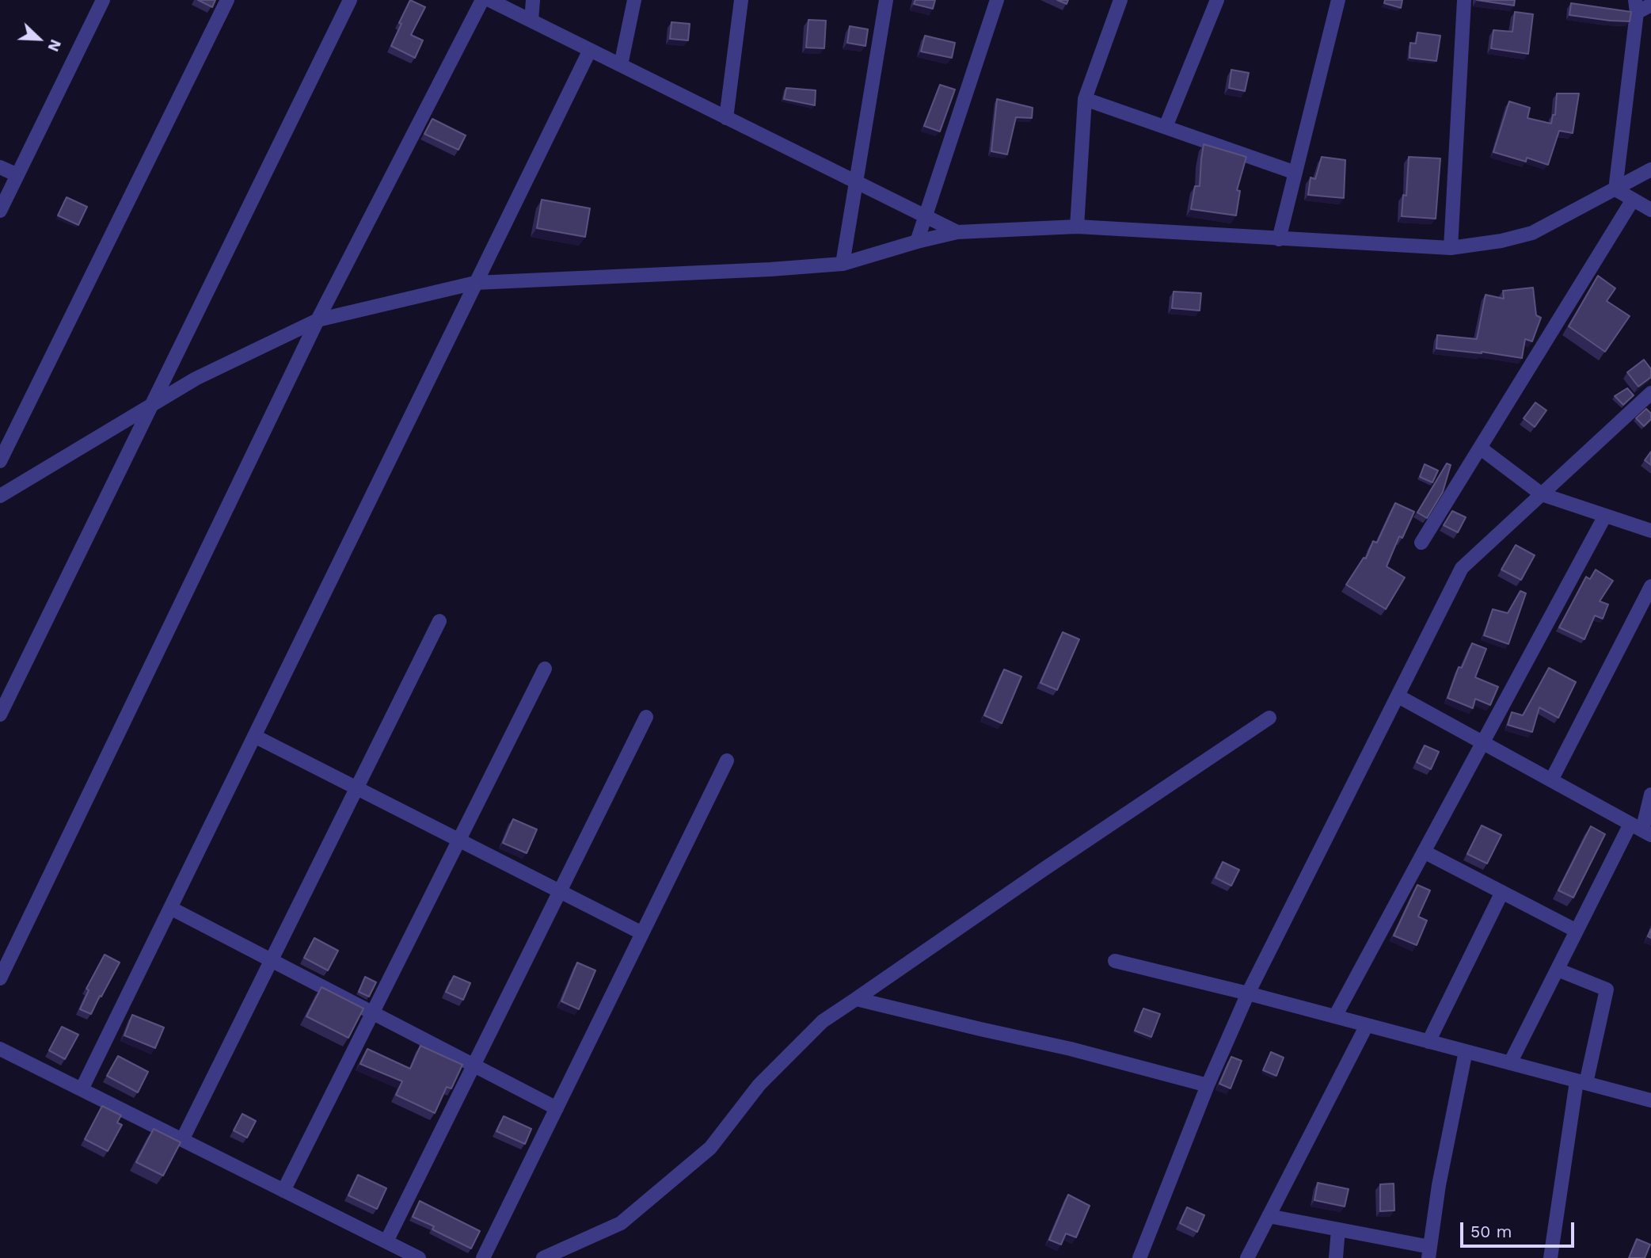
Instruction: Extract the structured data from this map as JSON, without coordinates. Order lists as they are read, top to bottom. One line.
{"scale_bar":"50 m","north":"bottom right"}
